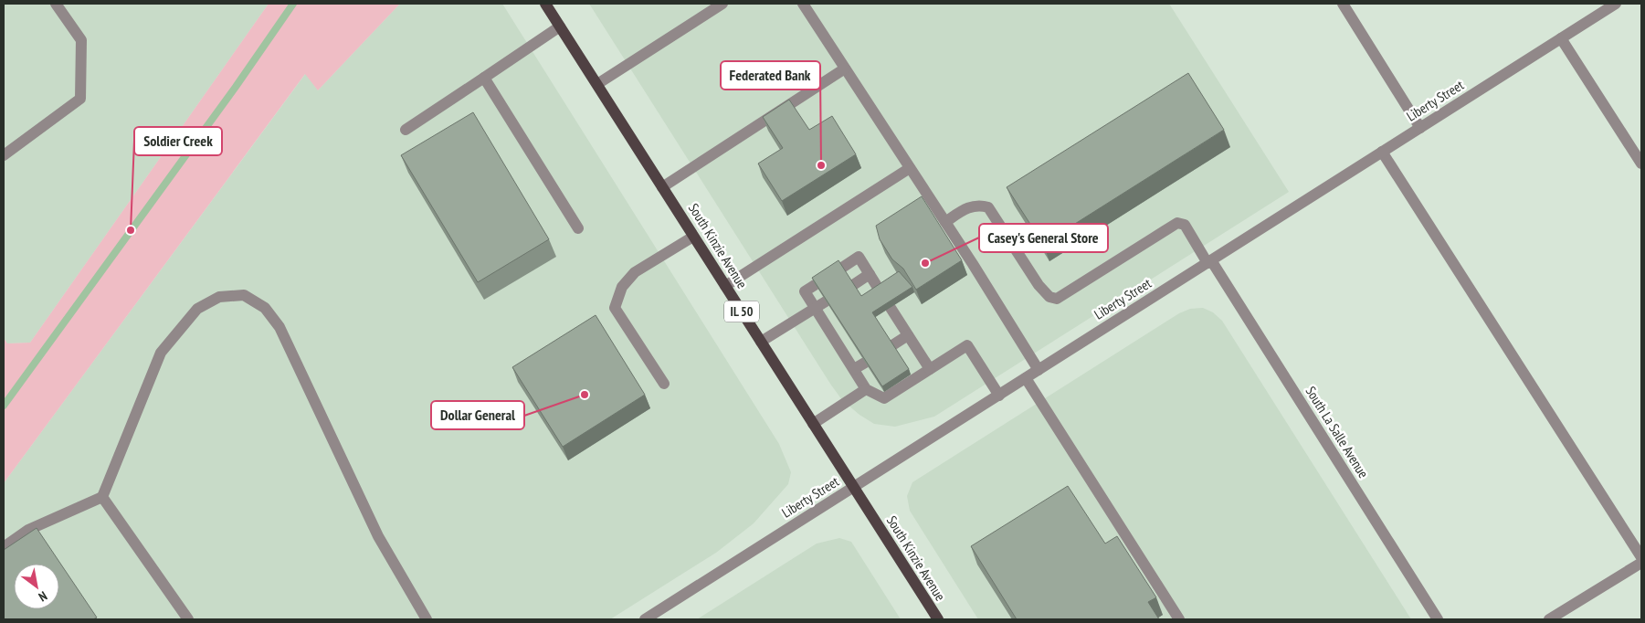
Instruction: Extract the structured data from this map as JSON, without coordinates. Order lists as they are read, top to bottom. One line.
{"streets":{"main road":["South Kinzie Avenue","IL 50"],"street":["Liberty Street","South La Salle Avenue"]},"crossings":[["Liberty Street","South Kinzie Avenue"],["Liberty Street","South La Salle Avenue"]],"places":["Federated Bank","Soldier Creek","Casey's General Store","Dollar General"],"north":"bottom right"}
